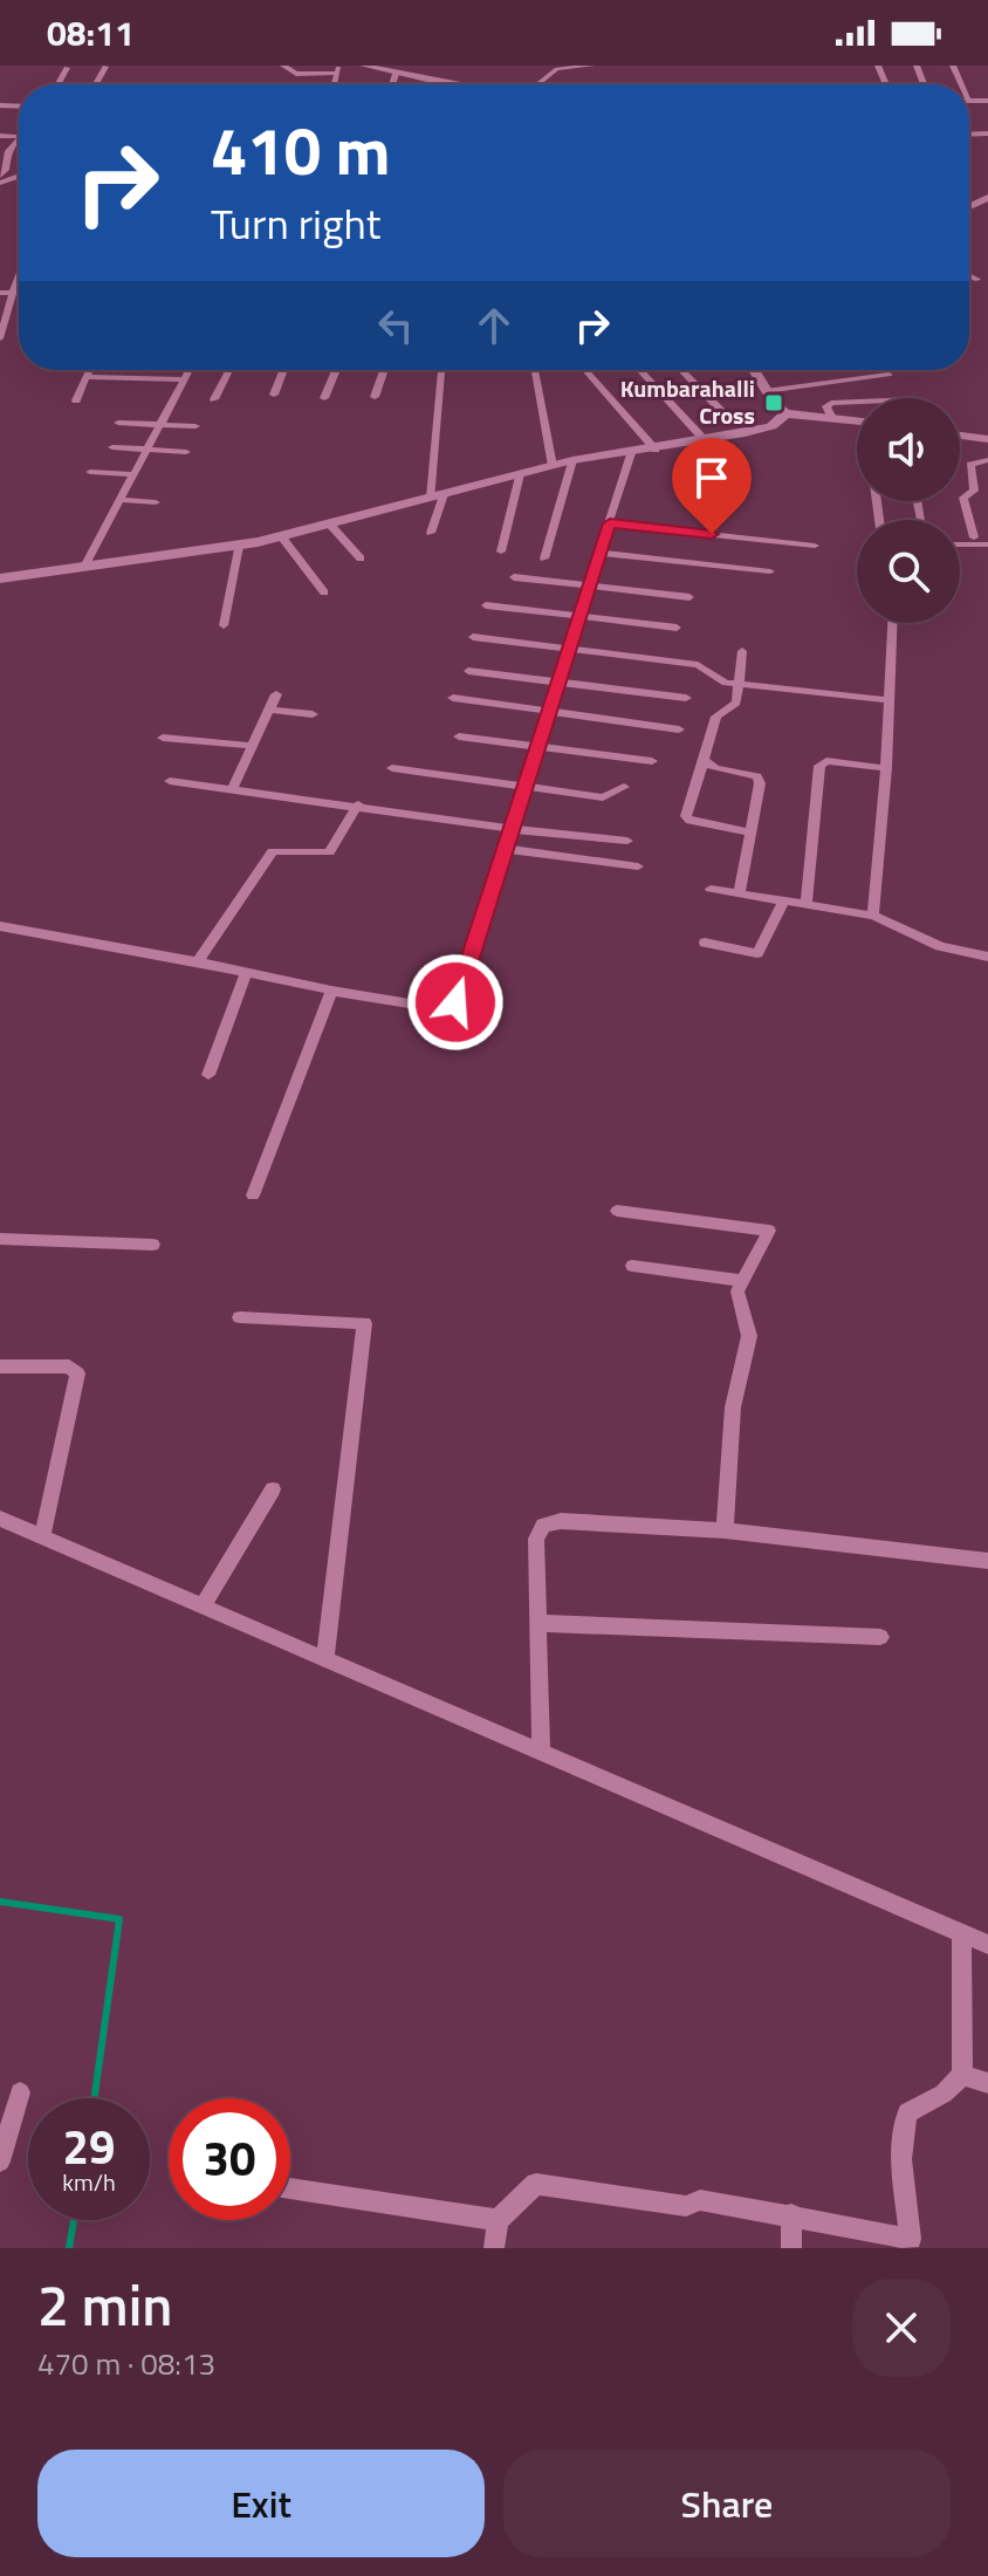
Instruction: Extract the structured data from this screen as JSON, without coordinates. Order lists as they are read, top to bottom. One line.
{"places":{"transit":["Kumbarahalli Cross"]},"page":{"status":"08:11","turn":["410 m","Turn right"],"speed":"29 km/h","limit":"30","heading":["2 min","470 m · 08:13"],"buttons":["Exit","Share"]}}
